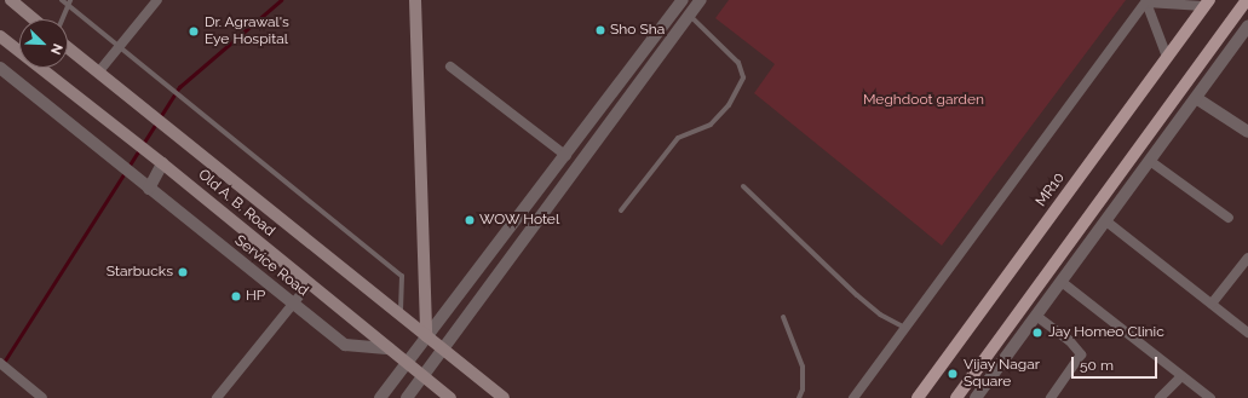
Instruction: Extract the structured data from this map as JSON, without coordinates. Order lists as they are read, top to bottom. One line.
{"streets":{"main road":["MR10","Old A. B. Road"],"street":["Service Road"]},"crossings":[["Old A. B. Road","Service Road"]],"parks":["Meghdoot garden"],"places":["Sho Sha","Dr. Agrawal's Eye Hospital","WOW Hotel","Starbucks","HP","Jay Homeo Clinic","Vijay Nagar Square"],"scale_bar":"50 m","north":"bottom right"}
